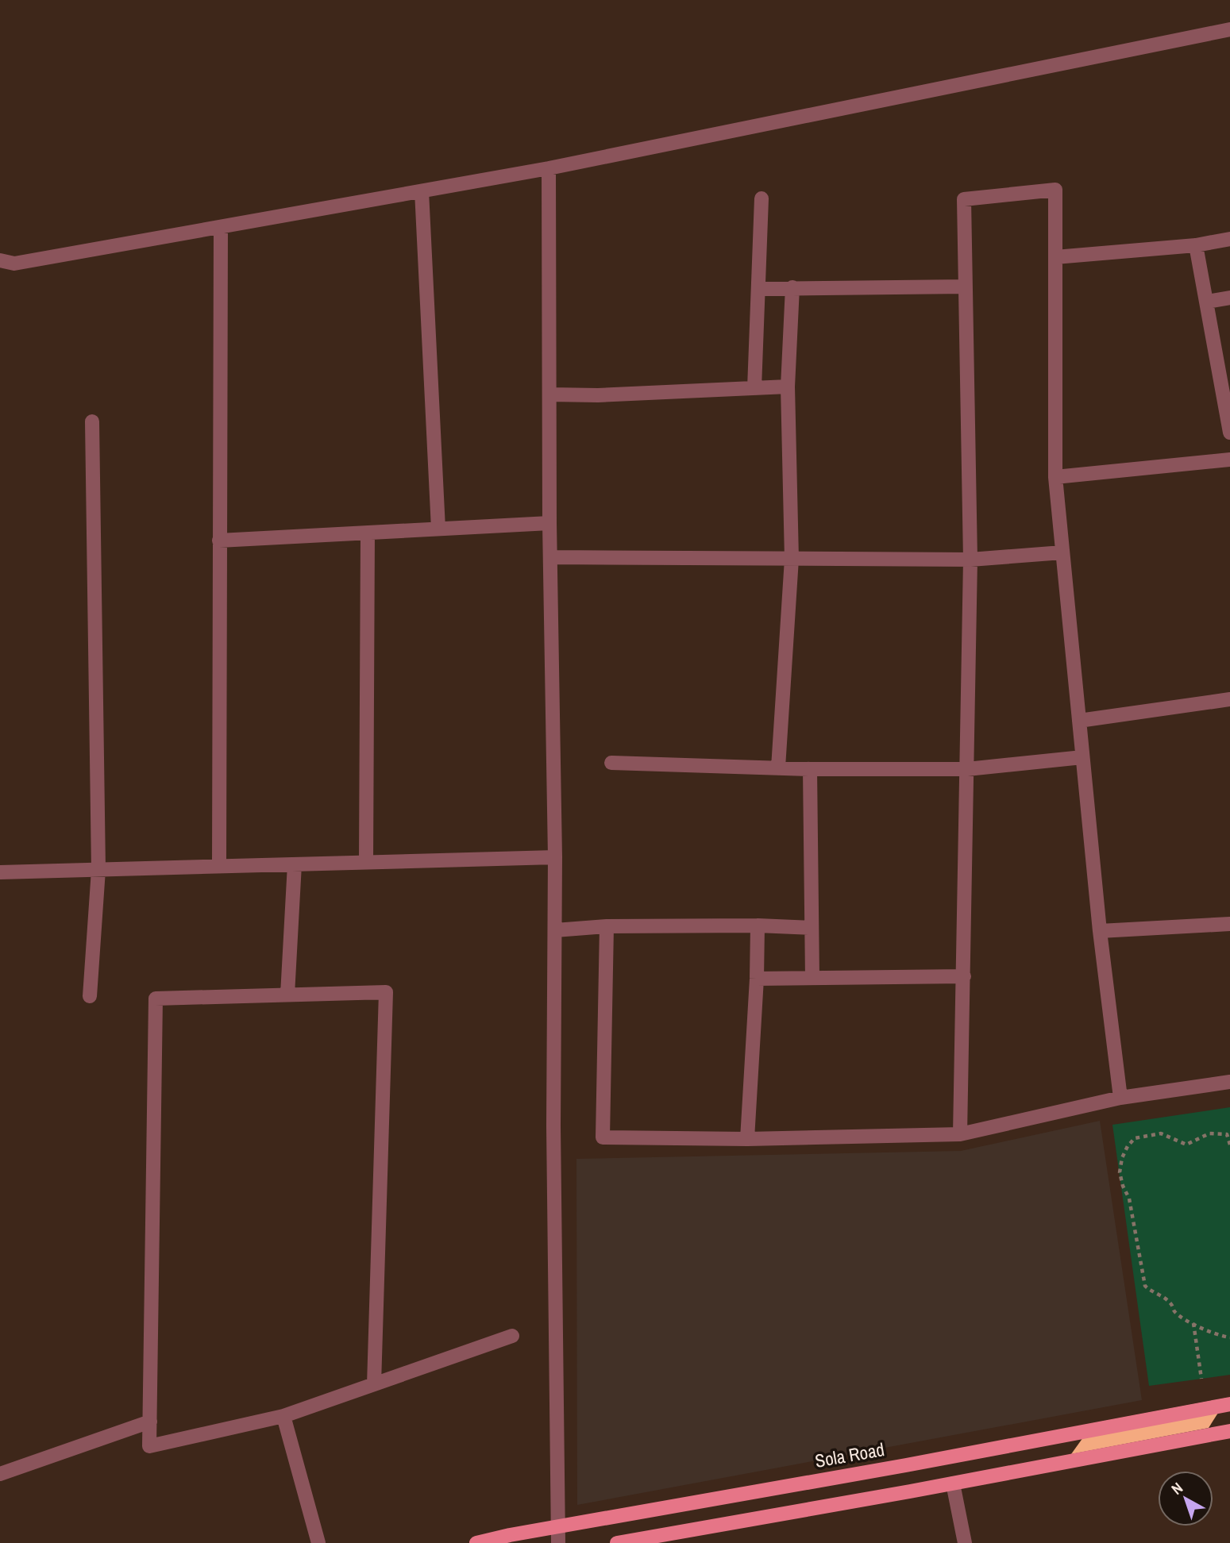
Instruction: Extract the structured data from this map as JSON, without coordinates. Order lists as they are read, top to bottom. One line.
{"streets":{"main road":["Sola Road"]},"north":"top left"}
